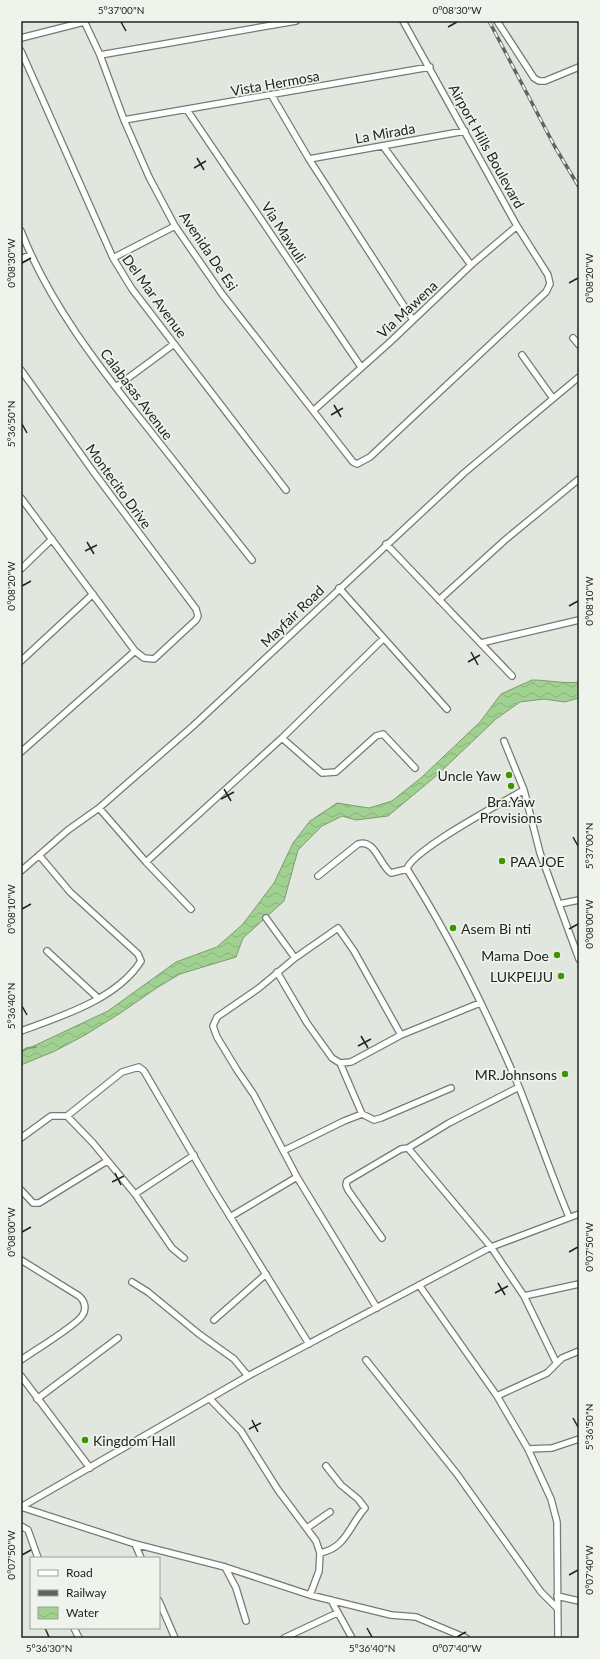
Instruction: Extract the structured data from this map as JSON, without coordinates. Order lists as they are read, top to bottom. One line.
{"streets":{"street":["Vista Hermosa","La Mirada","Airport Hills Boulevard","Via Mawuli","Avenida De Esi","Del Mar Avenue","Via Mawena","Calabasas Avenue","Montecito Drive","Mayfair Road"]},"crossings":[["Vista Hermosa","Airport Hills Boulevard"],["Vista Hermosa","Via Mawuli"],["Vista Hermosa","Avenida De Esi"],["La Mirada","Airport Hills Boulevard"],["Airport Hills Boulevard","Avenida De Esi"],["Airport Hills Boulevard","Via Mawena"],["Via Mawuli","Via Mawena"],["Avenida De Esi","Via Mawena"]],"places":["Uncle Yaw","Bra.Yaw Provisions","PAA JOE","Asem Bi nti","Mama Doe","LUKPEIJU","MR.Johnsons","Kingdom Hall"],"legend":["Road","Railway","Water"],"coordinates":["5°37'00\"N","0°08'30\"W","0°08'20\"W","5°36'50\"N","0°08'10\"W","0°08'00\"W","5°36'40\"N","0°07'50\"W","0°07'40\"W","5°36'30\"N"]}
